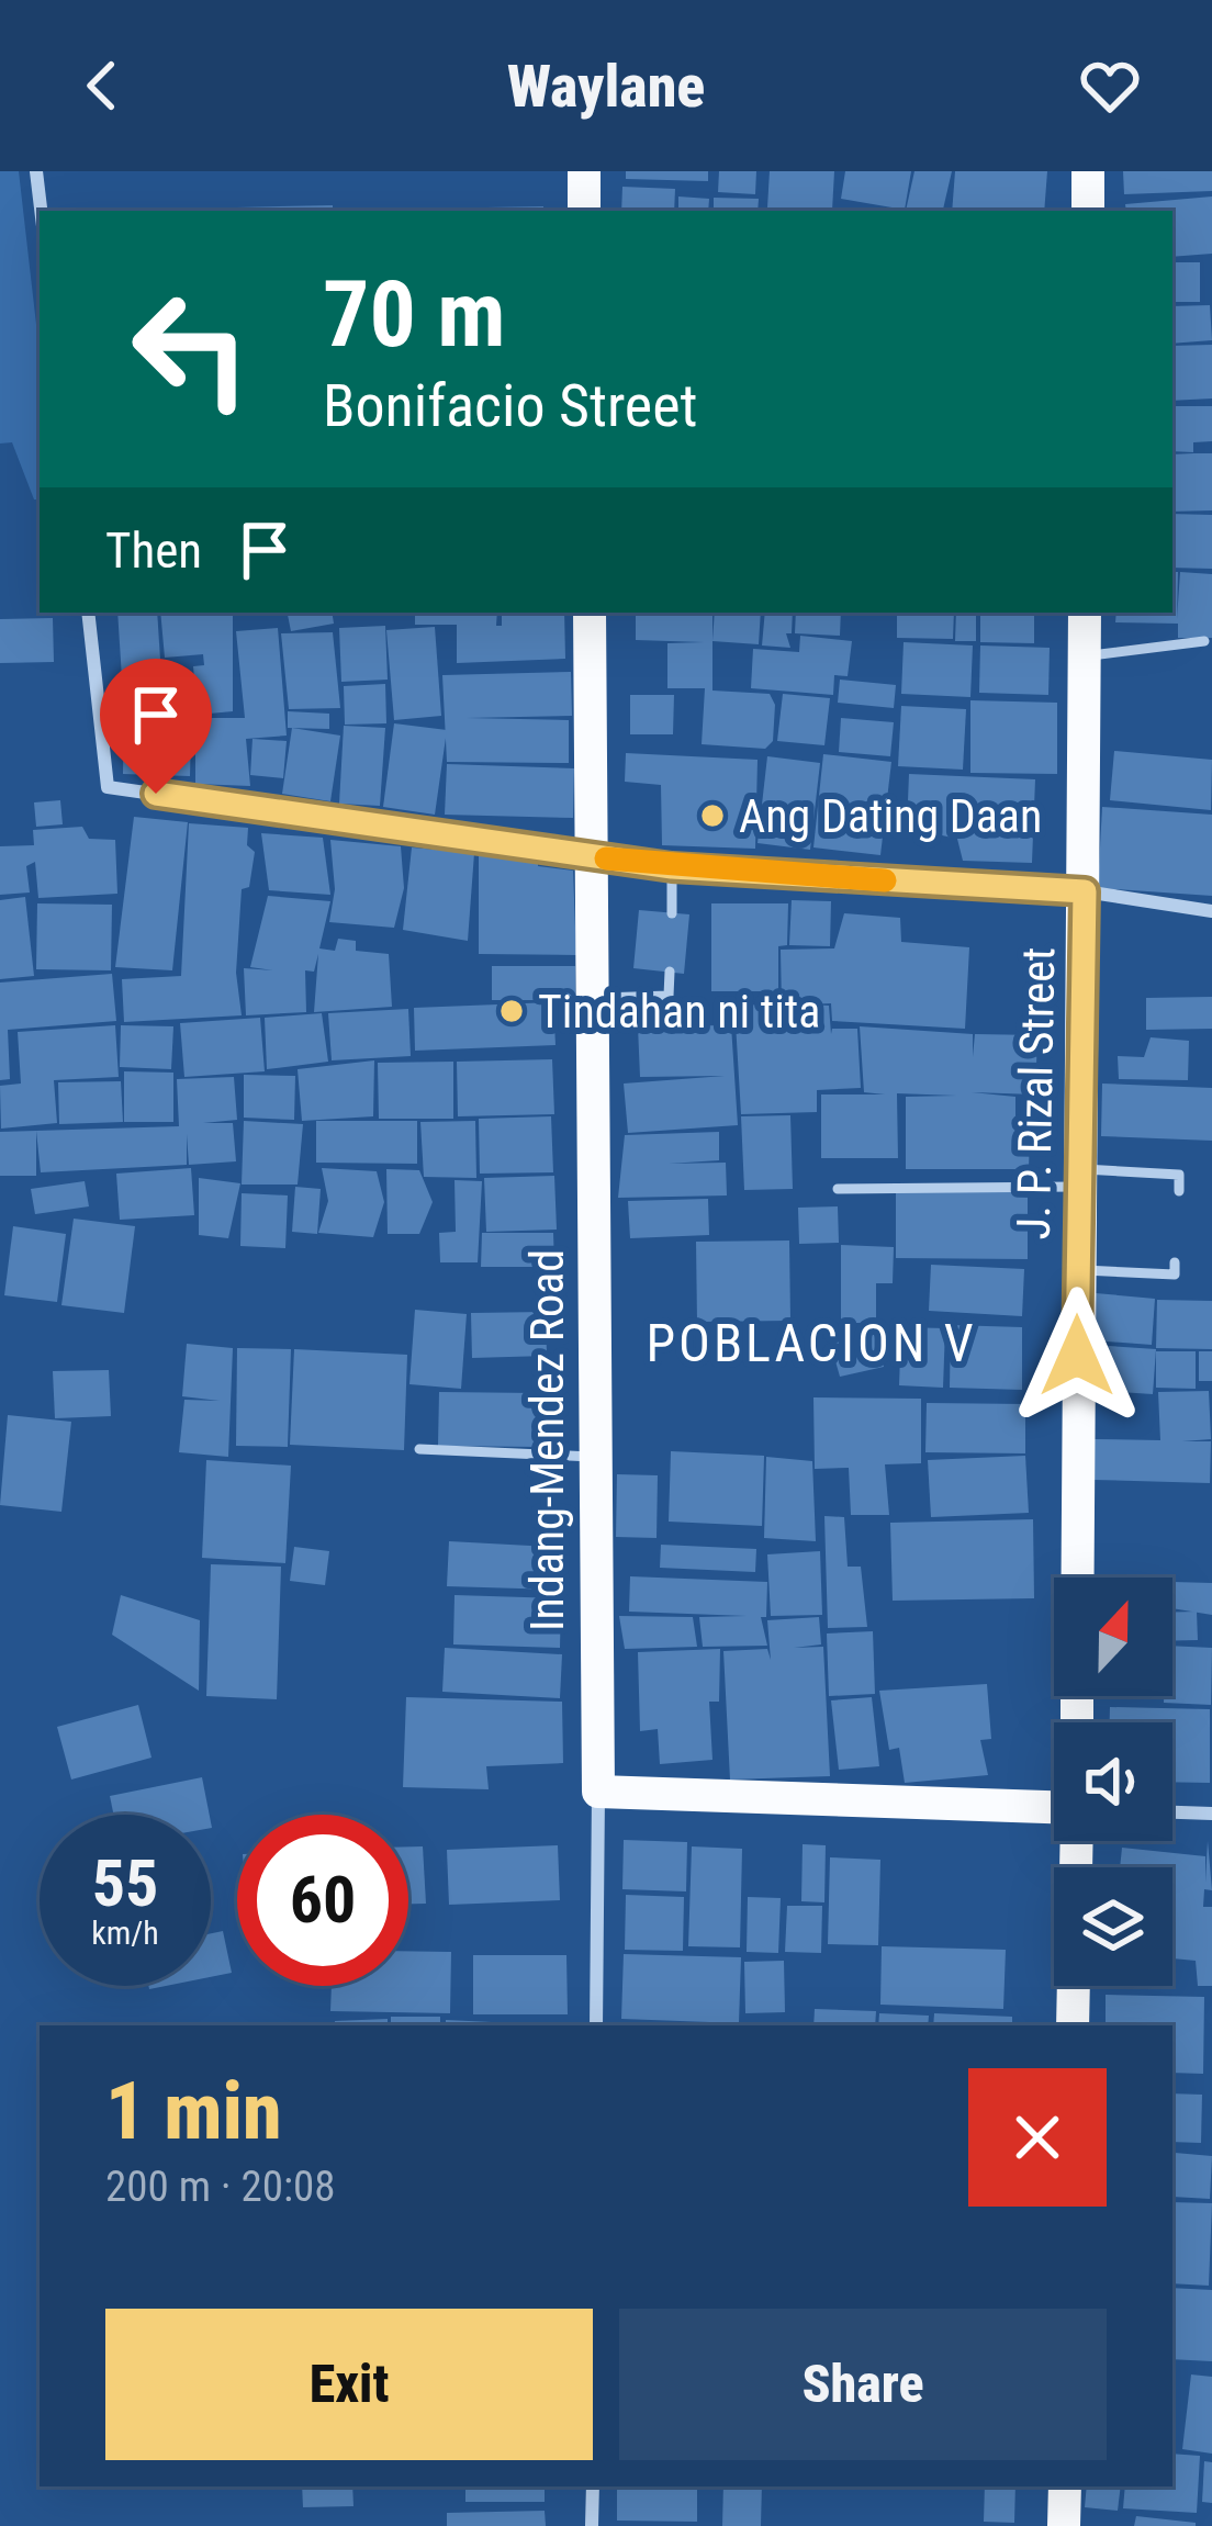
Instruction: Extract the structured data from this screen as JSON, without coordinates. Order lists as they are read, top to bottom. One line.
{"streets":{"main road":["J. P. Rizal Street","Indang-Mendez Road"]},"districts":["POBLACION V"],"places":["Ang Dating Daan","Tindahan ni tita"],"north":"top","page":{"header":"Waylane","turn":["70 m","Bonifacio Street"],"then":"Then","speed":"55 km/h","limit":"60","heading":["1 min","200 m · 20:08"],"buttons":["Exit","Share"]}}
